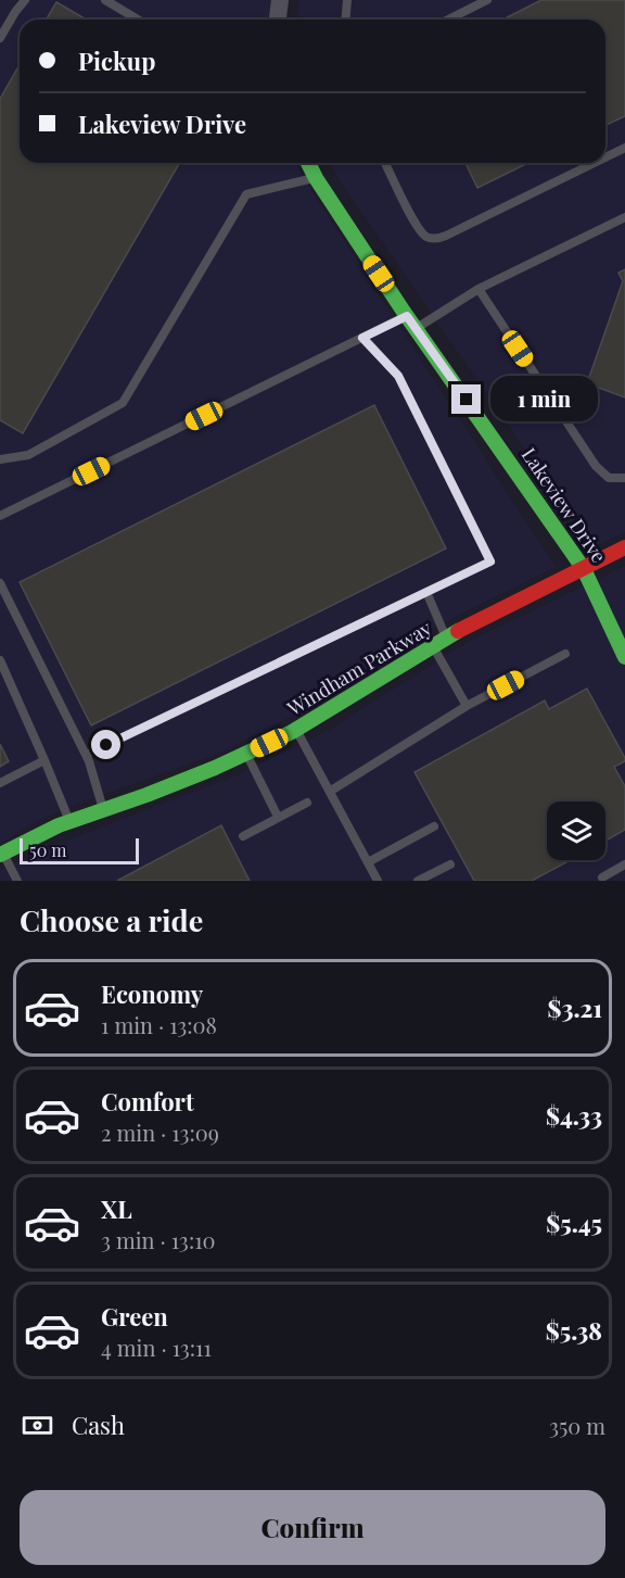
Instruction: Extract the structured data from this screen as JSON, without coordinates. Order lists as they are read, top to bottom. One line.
{"streets":{"street":["Lakeview Drive","Windham Parkway"]},"crossings":[["Lakeview Drive","Windham Parkway"]],"scale_bar":"50 m","page":{"banner":["Pickup","Lakeview Drive"],"bubble":"1 min","scale":"50 m","heading":"Choose a ride","list":[{"name":"Economy","note":"1 min · 13:08","value":"$3.21"},{"name":"Comfort","note":"2 min · 13:09","value":"$4.33"},{"name":"XL","note":"3 min · 13:10","value":"$5.45"},{"name":"Green","note":"4 min · 13:11","value":"$5.38"}],"pay":["Cash","350 m"],"buttons":"Confirm"}}
